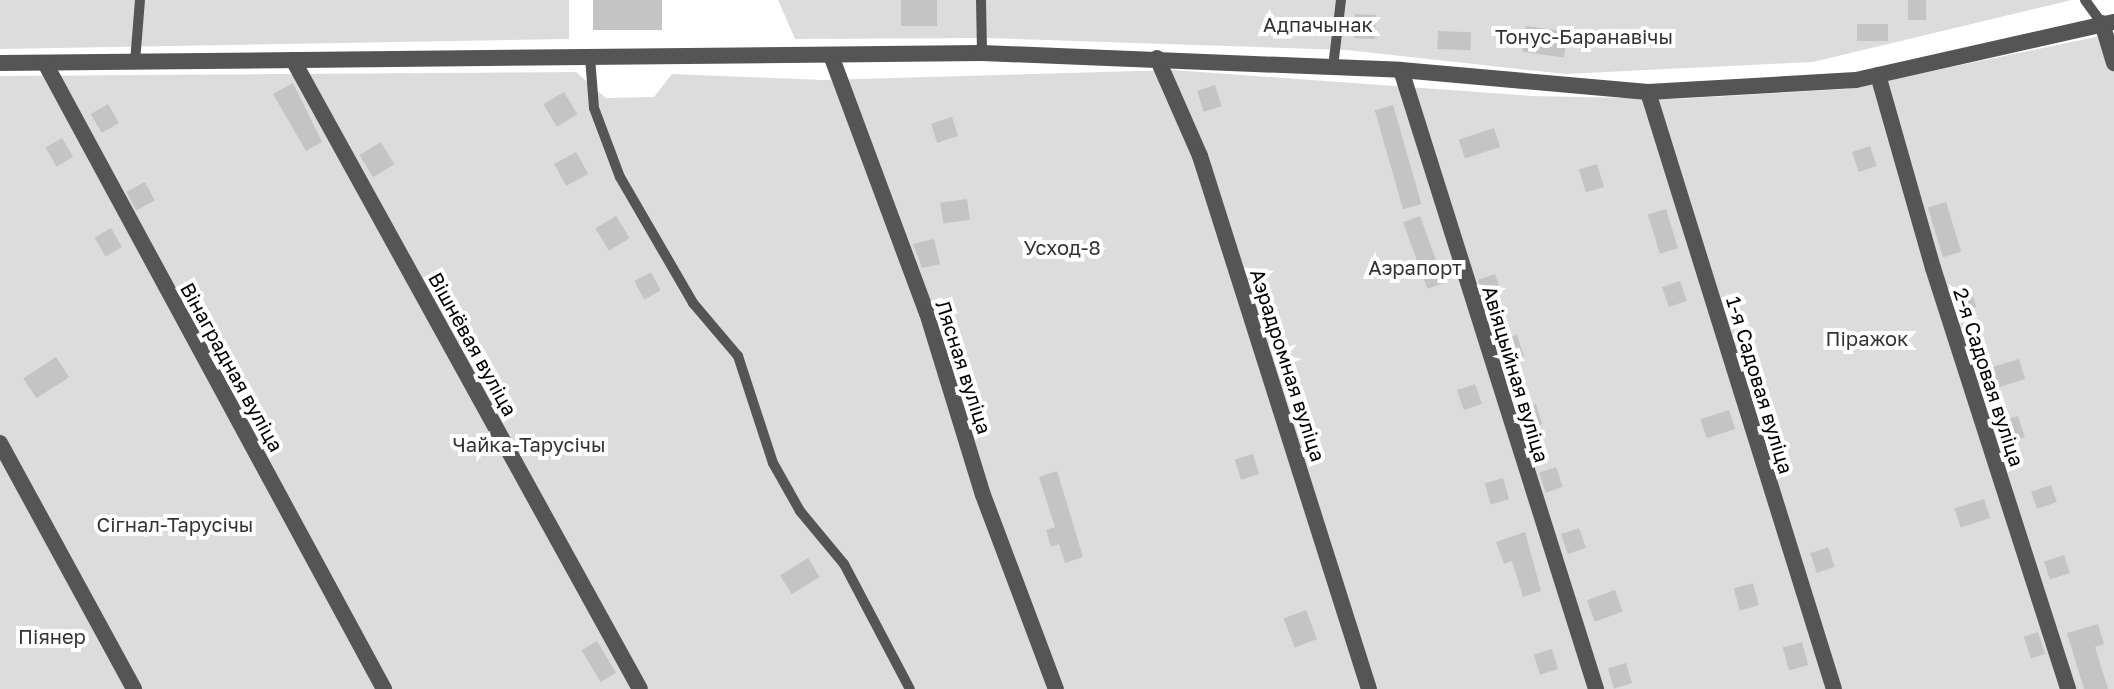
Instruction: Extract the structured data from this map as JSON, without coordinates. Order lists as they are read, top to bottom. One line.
{"streets":{"street":["Вішнёвая вуліца","Аэрадромная вуліца","Вінаградная вуліца","Лясная вуліца","Авіяцыйная вуліца","2-я Садовая вуліца","1-я Садовая вуліца"]},"parks":["Адпачынак","Тонус-Баранавічы","Усход-8","Аэрапорт","Піражок","Чайка-Тарусічы","Сігнал-Тарусічы","Піянер"]}
